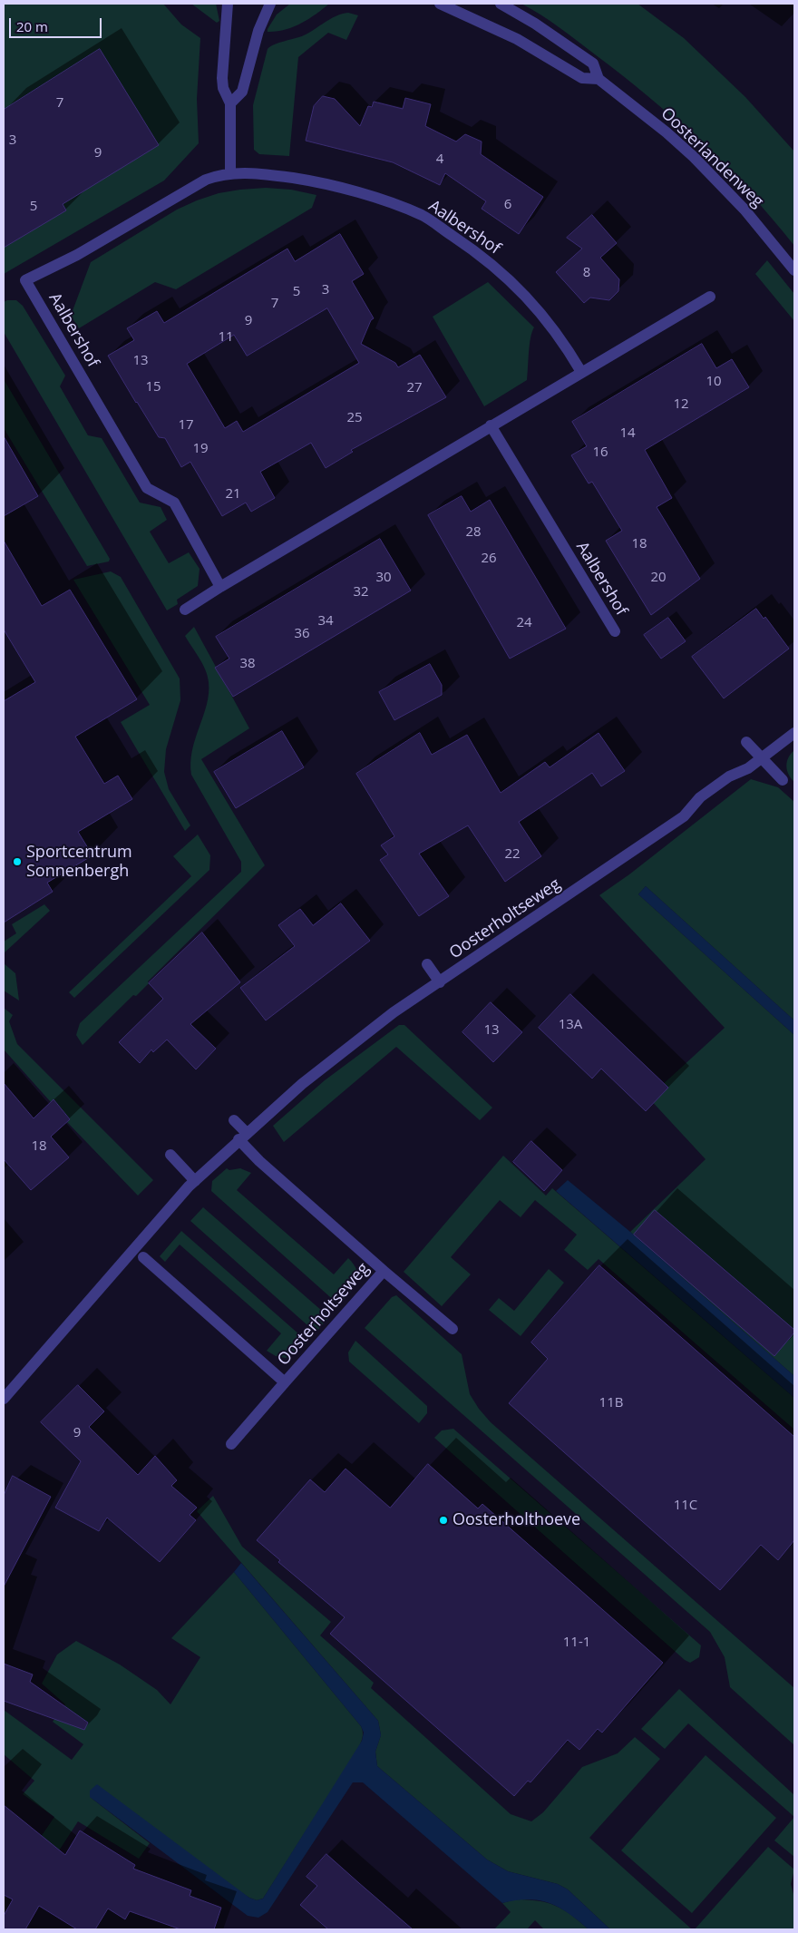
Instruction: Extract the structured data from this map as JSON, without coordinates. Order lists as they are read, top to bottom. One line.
{"streets":{"street":["Oosterlandenweg","Aalbershof","Oosterholtseweg"]},"places":["Sportcentrum Sonnenbergh","Oosterholthoeve"],"house_numbers":["7","3","9","4","6","5","8","3","5","7","9","11","13","10","15","27","12","25","17","14","19","16","21","28","18","26","30","20","32","34","24","36","38","22","13A","13","18","11B","9","11C","11-1"],"scale_bar":"20 m"}
